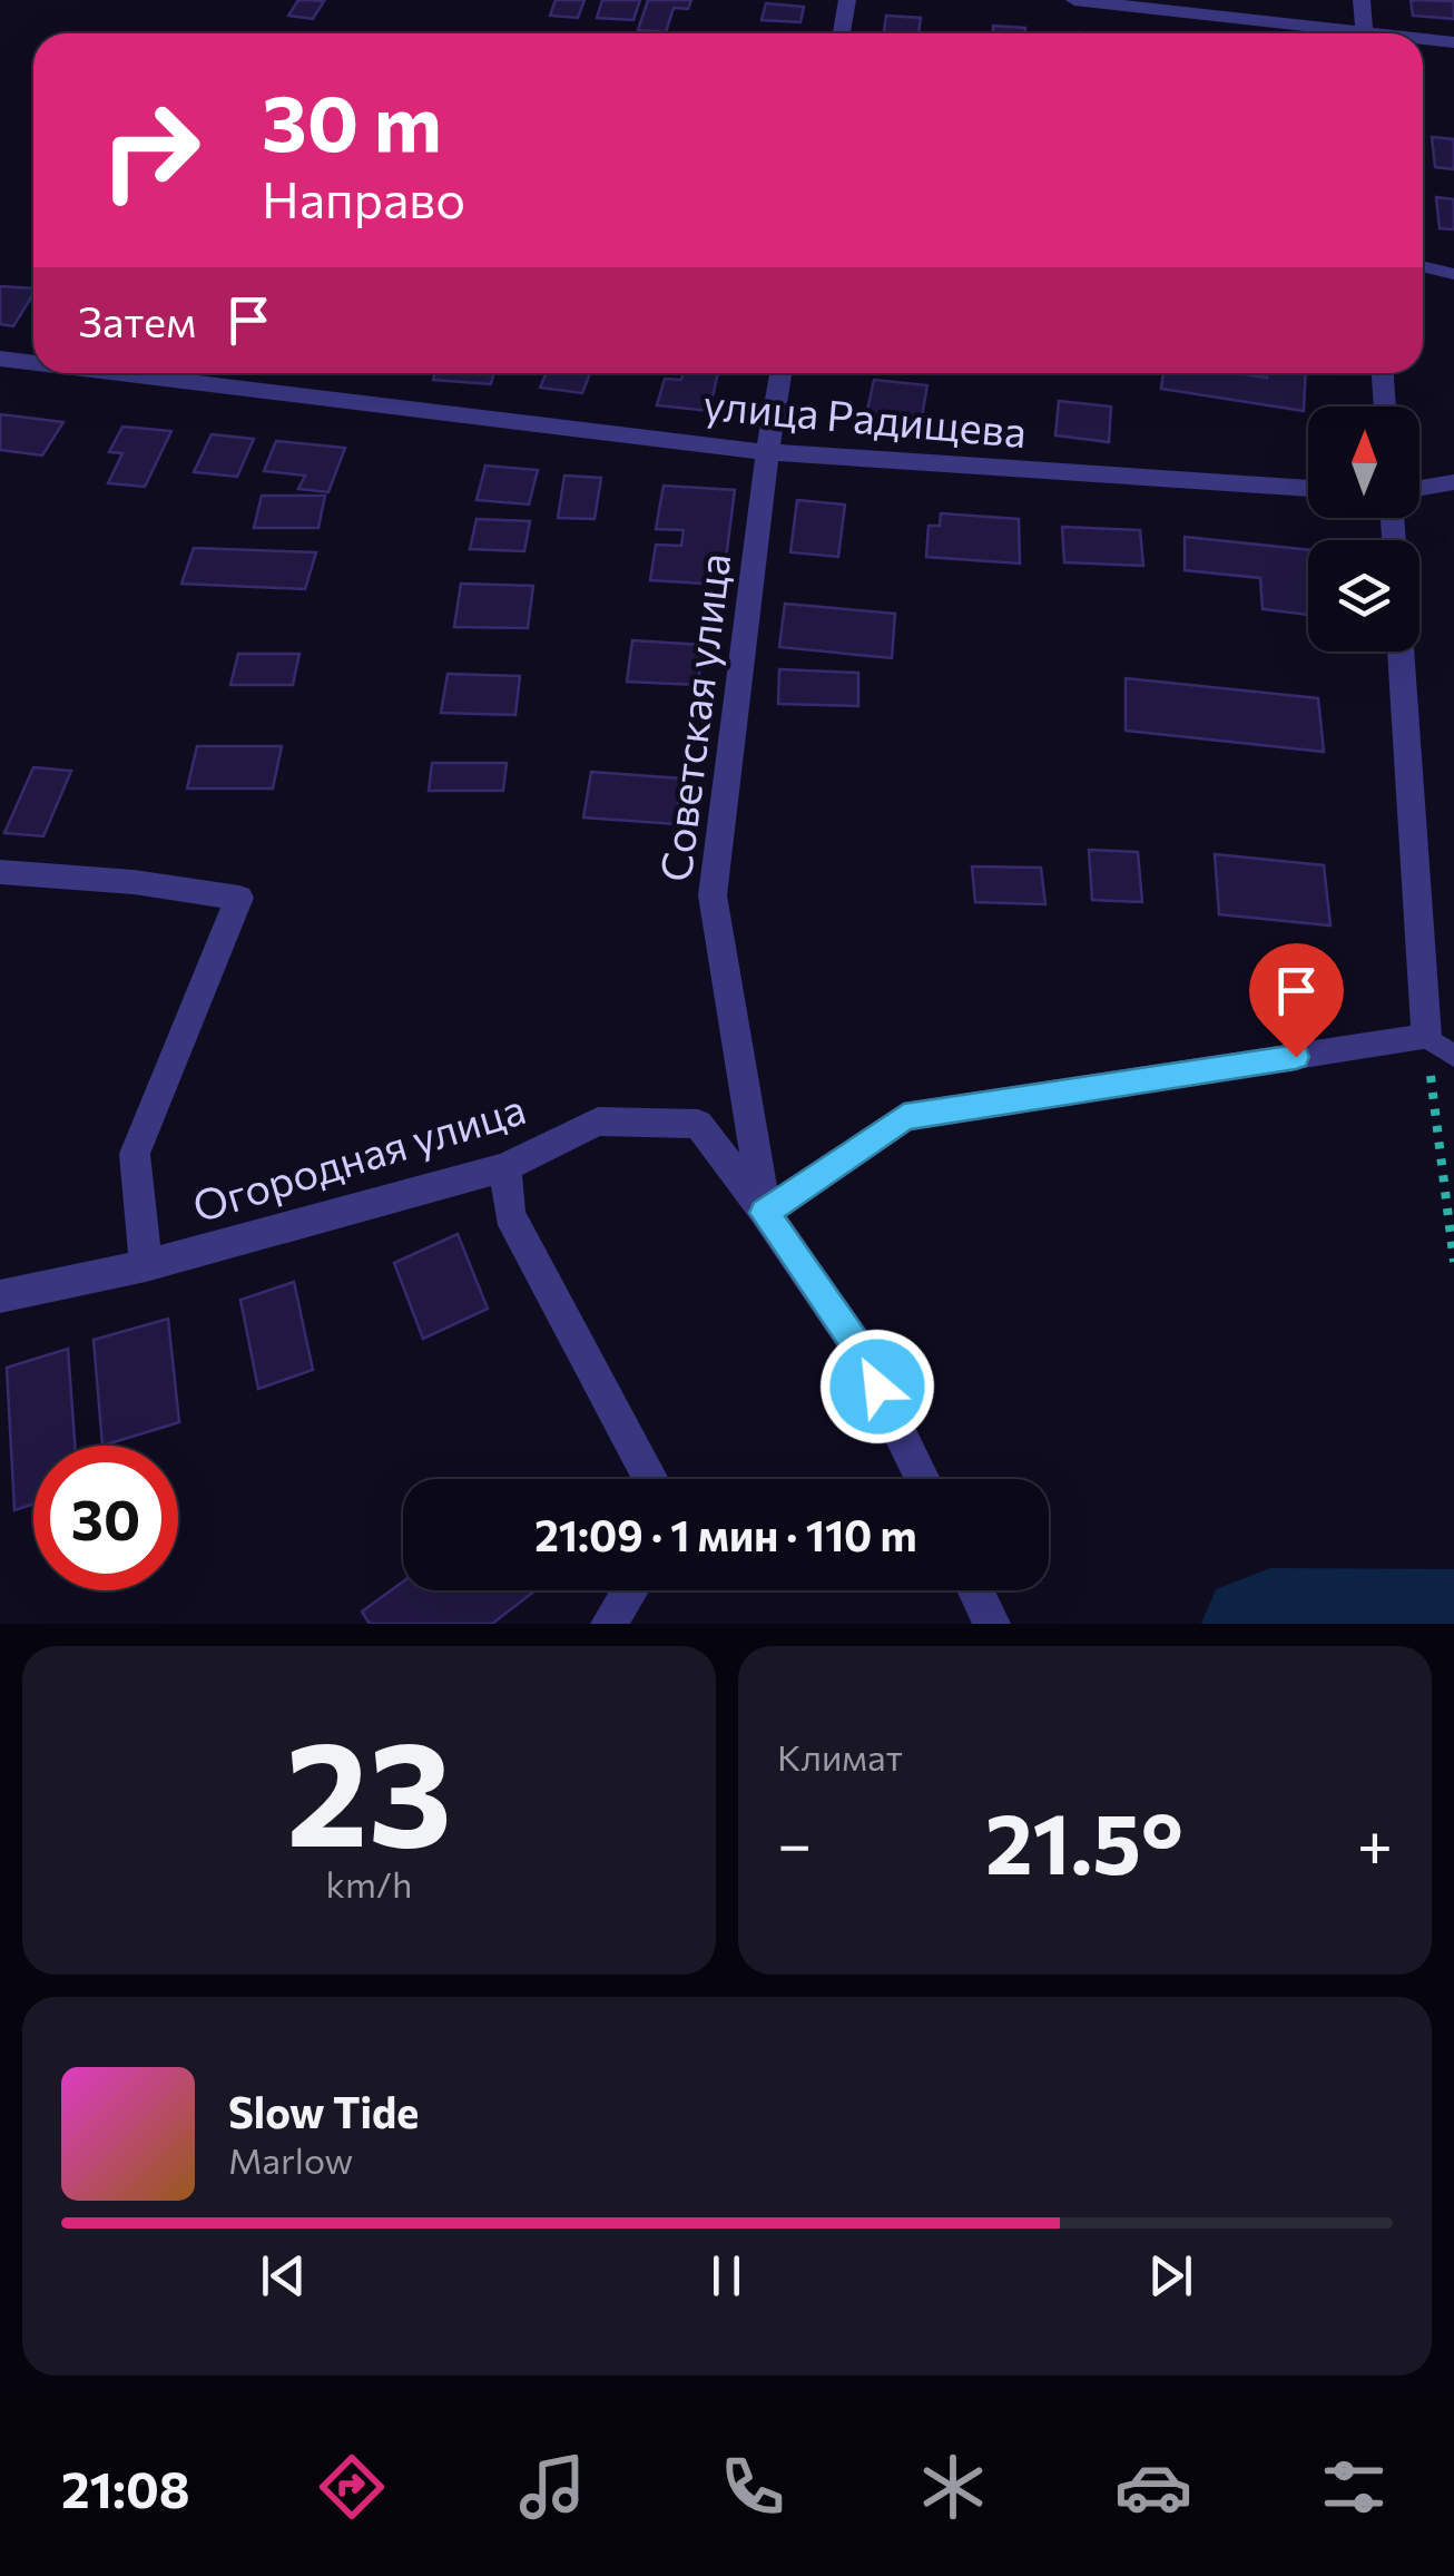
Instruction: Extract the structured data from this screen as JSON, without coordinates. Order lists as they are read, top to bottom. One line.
{"streets":{"street":["улица Радищева","Советская улица","Огородная улица"]},"crossings":[["улица Радищева","Советская улица"],["Советская улица","Огородная улица"]],"north":"top","page":{"turn":["30 m","Направо"],"then":"Затем","limit":"30","trip":"21:09 · 1 мин · 110 m","tile":[["23","km/h"],"Климат"],"heat":["−","21.5°","+"],"song":["Slow Tide","Marlow"],"tabs":"21:08"}}
